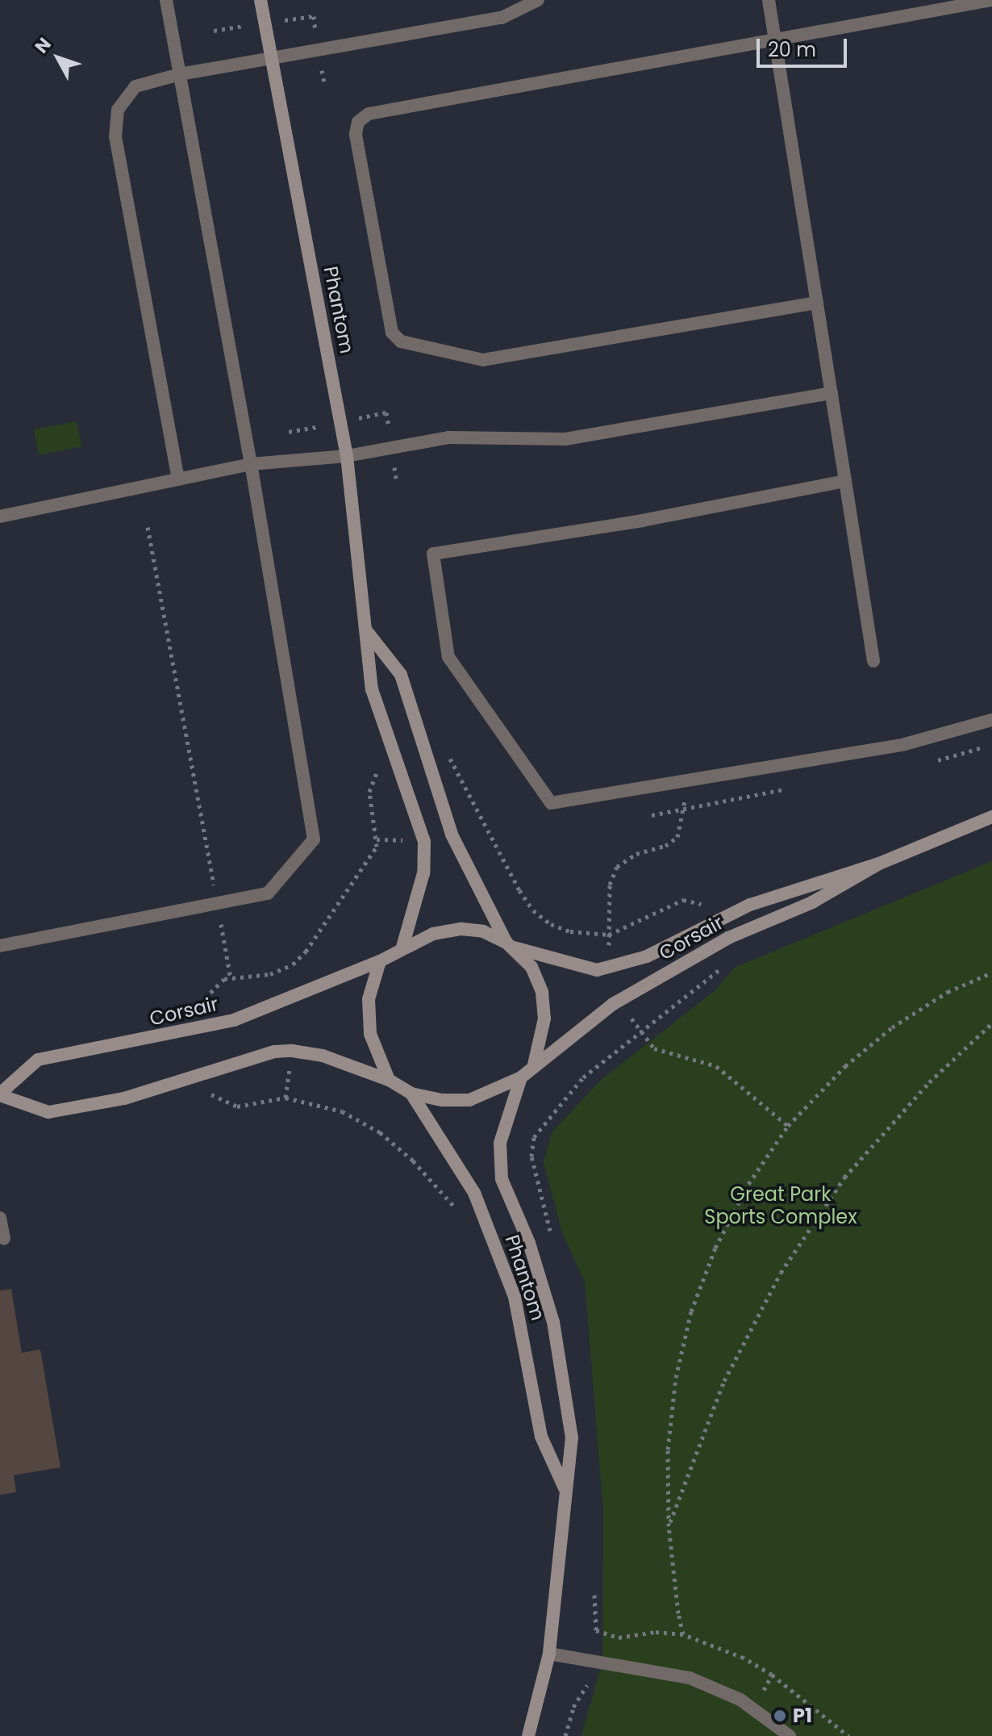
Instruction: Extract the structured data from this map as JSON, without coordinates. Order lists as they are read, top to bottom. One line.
{"streets":{"street":["Phantom","Corsair"]},"crossings":[["Phantom","Corsair"]],"parks":["Great Park Sports Complex"],"places":["P1"],"scale_bar":"20 m","north":"top left"}
